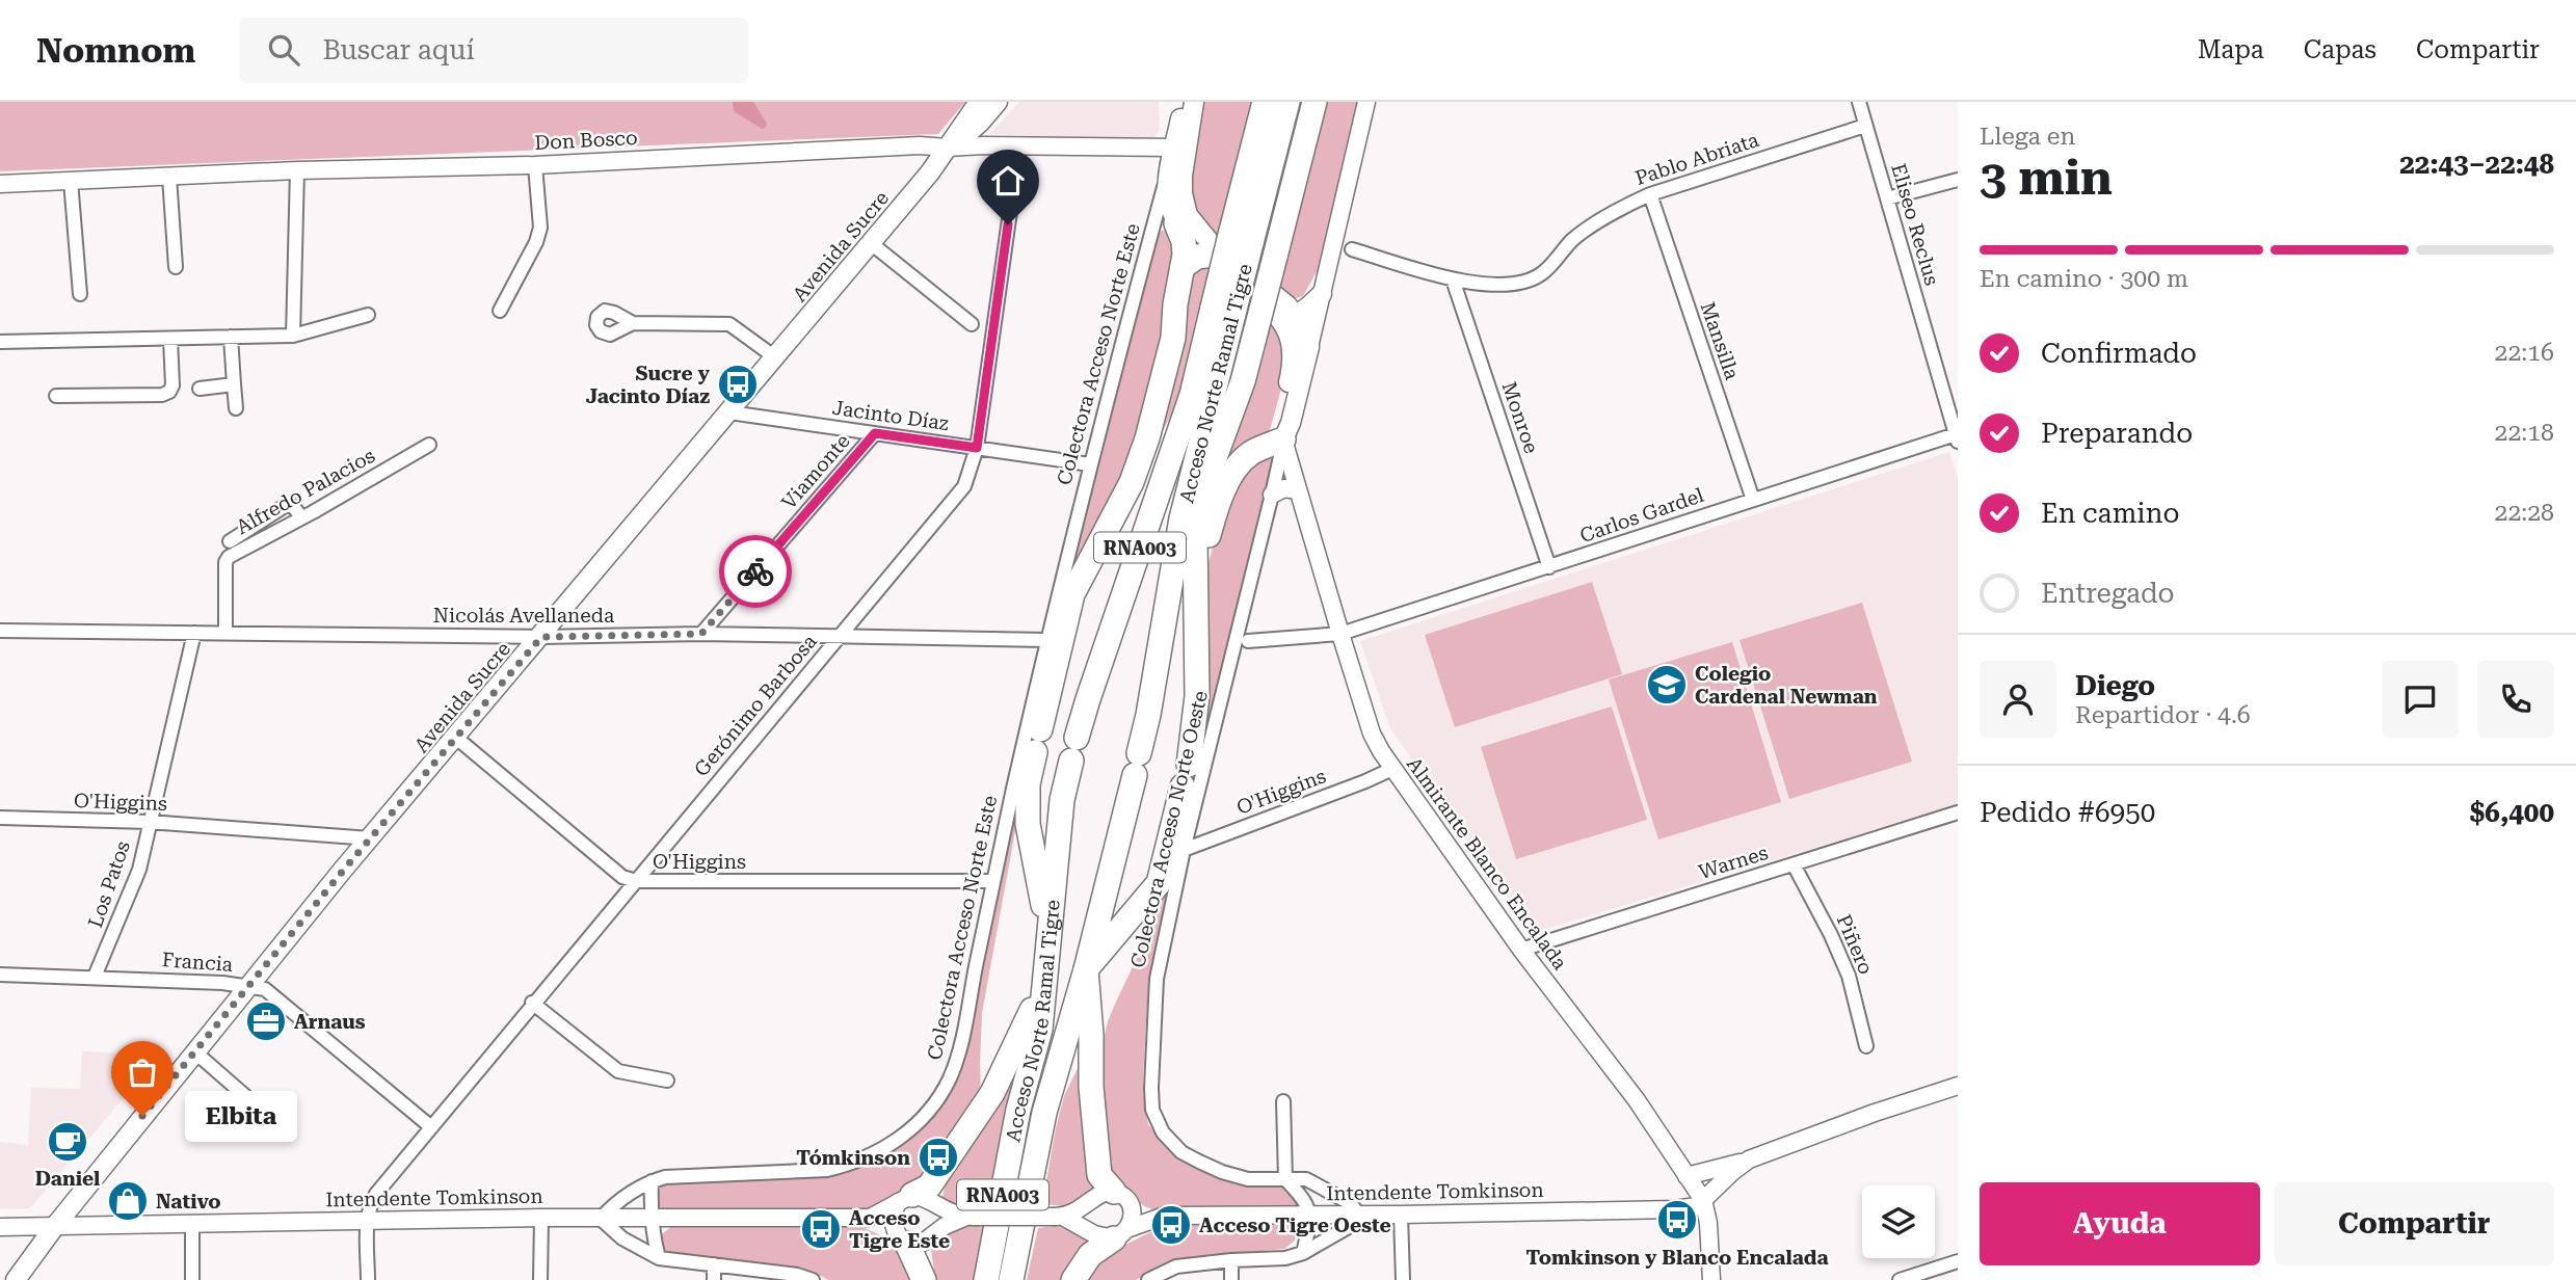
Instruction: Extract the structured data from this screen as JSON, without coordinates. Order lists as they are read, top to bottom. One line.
{"streets":{"highway":["Acceso Norte Ramal Tigre","RNA003"],"main road":["Avenida Sucre","Almirante Blanco Encalada"],"street":["Don Bosco","Pablo Abriata","Eliseo Reclus","Mansilla","Colectora Acceso Norte Este","Jacinto Díaz","Monroe","Viamonte","Alfredo Palacios","Carlos Gardel","Nicolás Avellaneda","Gerónimo Barbosa","O'Higgins","Colectora Acceso Norte Oeste","Warnes","Los Patos","Piñero","Francia","Intendente Tomkinson"]},"crossings":[["Don Bosco","Avenida Sucre"],["Don Bosco","Gerónimo Barbosa"],["Don Bosco","Almirante Blanco Encalada"],["Pablo Abriata","Eliseo Reclus"],["Pablo Abriata","Mansilla"],["Pablo Abriata","Monroe"],["Eliseo Reclus","Carlos Gardel"],["Avenida Sucre","Jacinto Díaz"],["Avenida Sucre","Nicolás Avellaneda"],["Avenida Sucre","O'Higgins"],["Avenida Sucre","Francia"],["Avenida Sucre","Intendente Tomkinson"],["Mansilla","Carlos Gardel"],["Colectora Acceso Norte Este","Jacinto Díaz"],["Colectora Acceso Norte Este","Nicolás Avellaneda"],["Colectora Acceso Norte Este","O'Higgins"],["Colectora Acceso Norte Este","Almirante Blanco Encalada"],["Colectora Acceso Norte Este","Intendente Tomkinson"],["Acceso Norte Ramal Tigre","Almirante Blanco Encalada"],["Jacinto Díaz","Viamonte"],["Jacinto Díaz","Gerónimo Barbosa"],["Monroe","Carlos Gardel"],["Viamonte","Nicolás Avellaneda"],["Alfredo Palacios","Nicolás Avellaneda"],["Carlos Gardel","Almirante Blanco Encalada"],["Nicolás Avellaneda","Gerónimo Barbosa"],["Nicolás Avellaneda","Los Patos"],["Gerónimo Barbosa","O'Higgins"],["Gerónimo Barbosa","Francia"],["Gerónimo Barbosa","Intendente Tomkinson"],["O'Higgins","Colectora Acceso Norte Oeste"],["O'Higgins","Almirante Blanco Encalada"],["O'Higgins","Los Patos"],["Colectora Acceso Norte Oeste","Almirante Blanco Encalada"],["Colectora Acceso Norte Oeste","Intendente Tomkinson"],["Warnes","Almirante Blanco Encalada"],["Warnes","Piñero"],["Almirante Blanco Encalada","Intendente Tomkinson"],["Los Patos","Francia"]],"places":{"bus stop":["Sucre y Jacinto Díaz","Tómkinson","Tomkinson y Blanco Encalada","Acceso Tigre Oeste","Acceso Tigre Este"],"school or university":["Colegio Cardenal Newman"],"office":["Arnaus"],"other":["Elbita"],"cafe":["Daniel"],"shop":["Nativo"]},"page":{"header":"Nomnom","search":"Buscar aquí","nav":["Mapa","Capas","Compartir"],"heading":["3 min","Llega en","22:43–22:48"],"panel":["Diego","Repartidor · 4.6","Pedido #6950","$6,400"],"bar":"En camino · 300 m","list":[["Confirmado","22:16"],["Preparando","22:18"],["En camino","22:28"],"Entregado"],"bubble":"Elbita","buttons":["Ayuda","Compartir"]}}
